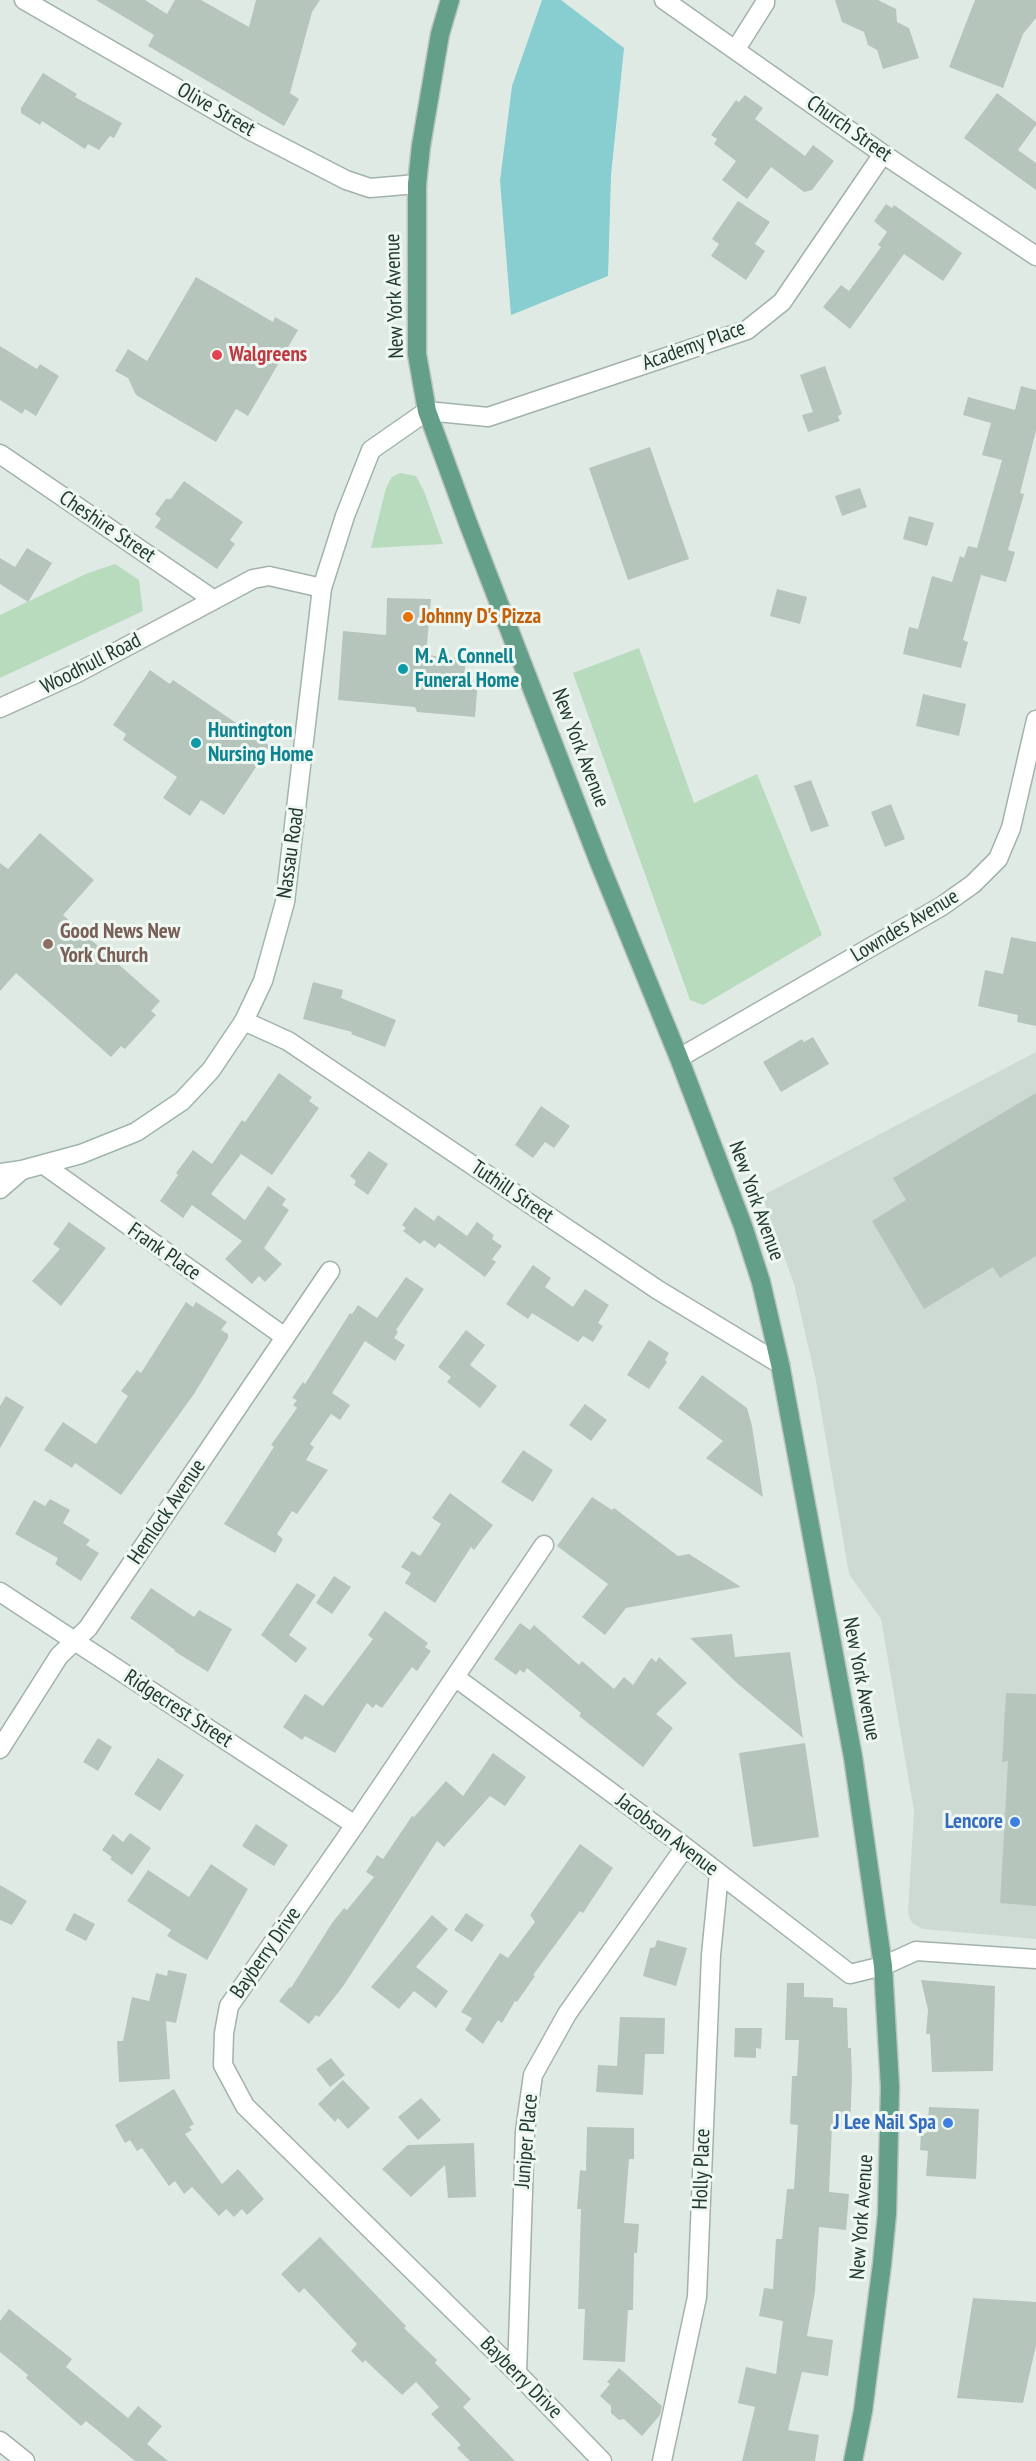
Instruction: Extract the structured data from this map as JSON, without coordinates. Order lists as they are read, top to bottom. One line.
{"streets":{"main road":["New York Avenue"],"street":["Olive Street","Church Street","Academy Place","Cheshire Street","Woodhull Road","Nassau Road","Lowndes Avenue","Tuthill Street","Frank Place","Hemlock Avenue","Ridgecrest Street","Jacobson Avenue","Bayberry Drive","Juniper Place","Holly Place"]},"crossings":[["Olive Street","New York Avenue"],["Church Street","Academy Place"],["New York Avenue","Academy Place"],["New York Avenue","Nassau Road"],["New York Avenue","Lowndes Avenue"],["New York Avenue","Tuthill Street"],["New York Avenue","Jacobson Avenue"],["Academy Place","Nassau Road"],["Cheshire Street","Woodhull Road"],["Woodhull Road","Nassau Road"],["Nassau Road","Tuthill Street"],["Nassau Road","Frank Place"],["Frank Place","Hemlock Avenue"],["Hemlock Avenue","Ridgecrest Street"],["Ridgecrest Street","Bayberry Drive"],["Jacobson Avenue","Bayberry Drive"],["Jacobson Avenue","Juniper Place"],["Jacobson Avenue","Holly Place"],["Bayberry Drive","Juniper Place"]],"places":["Walgreens","Johnny D's Pizza","M. A. Connell Funeral Home","Huntington Nursing Home","Good News New York Church","Lencore","J Lee Nail Spa"]}
